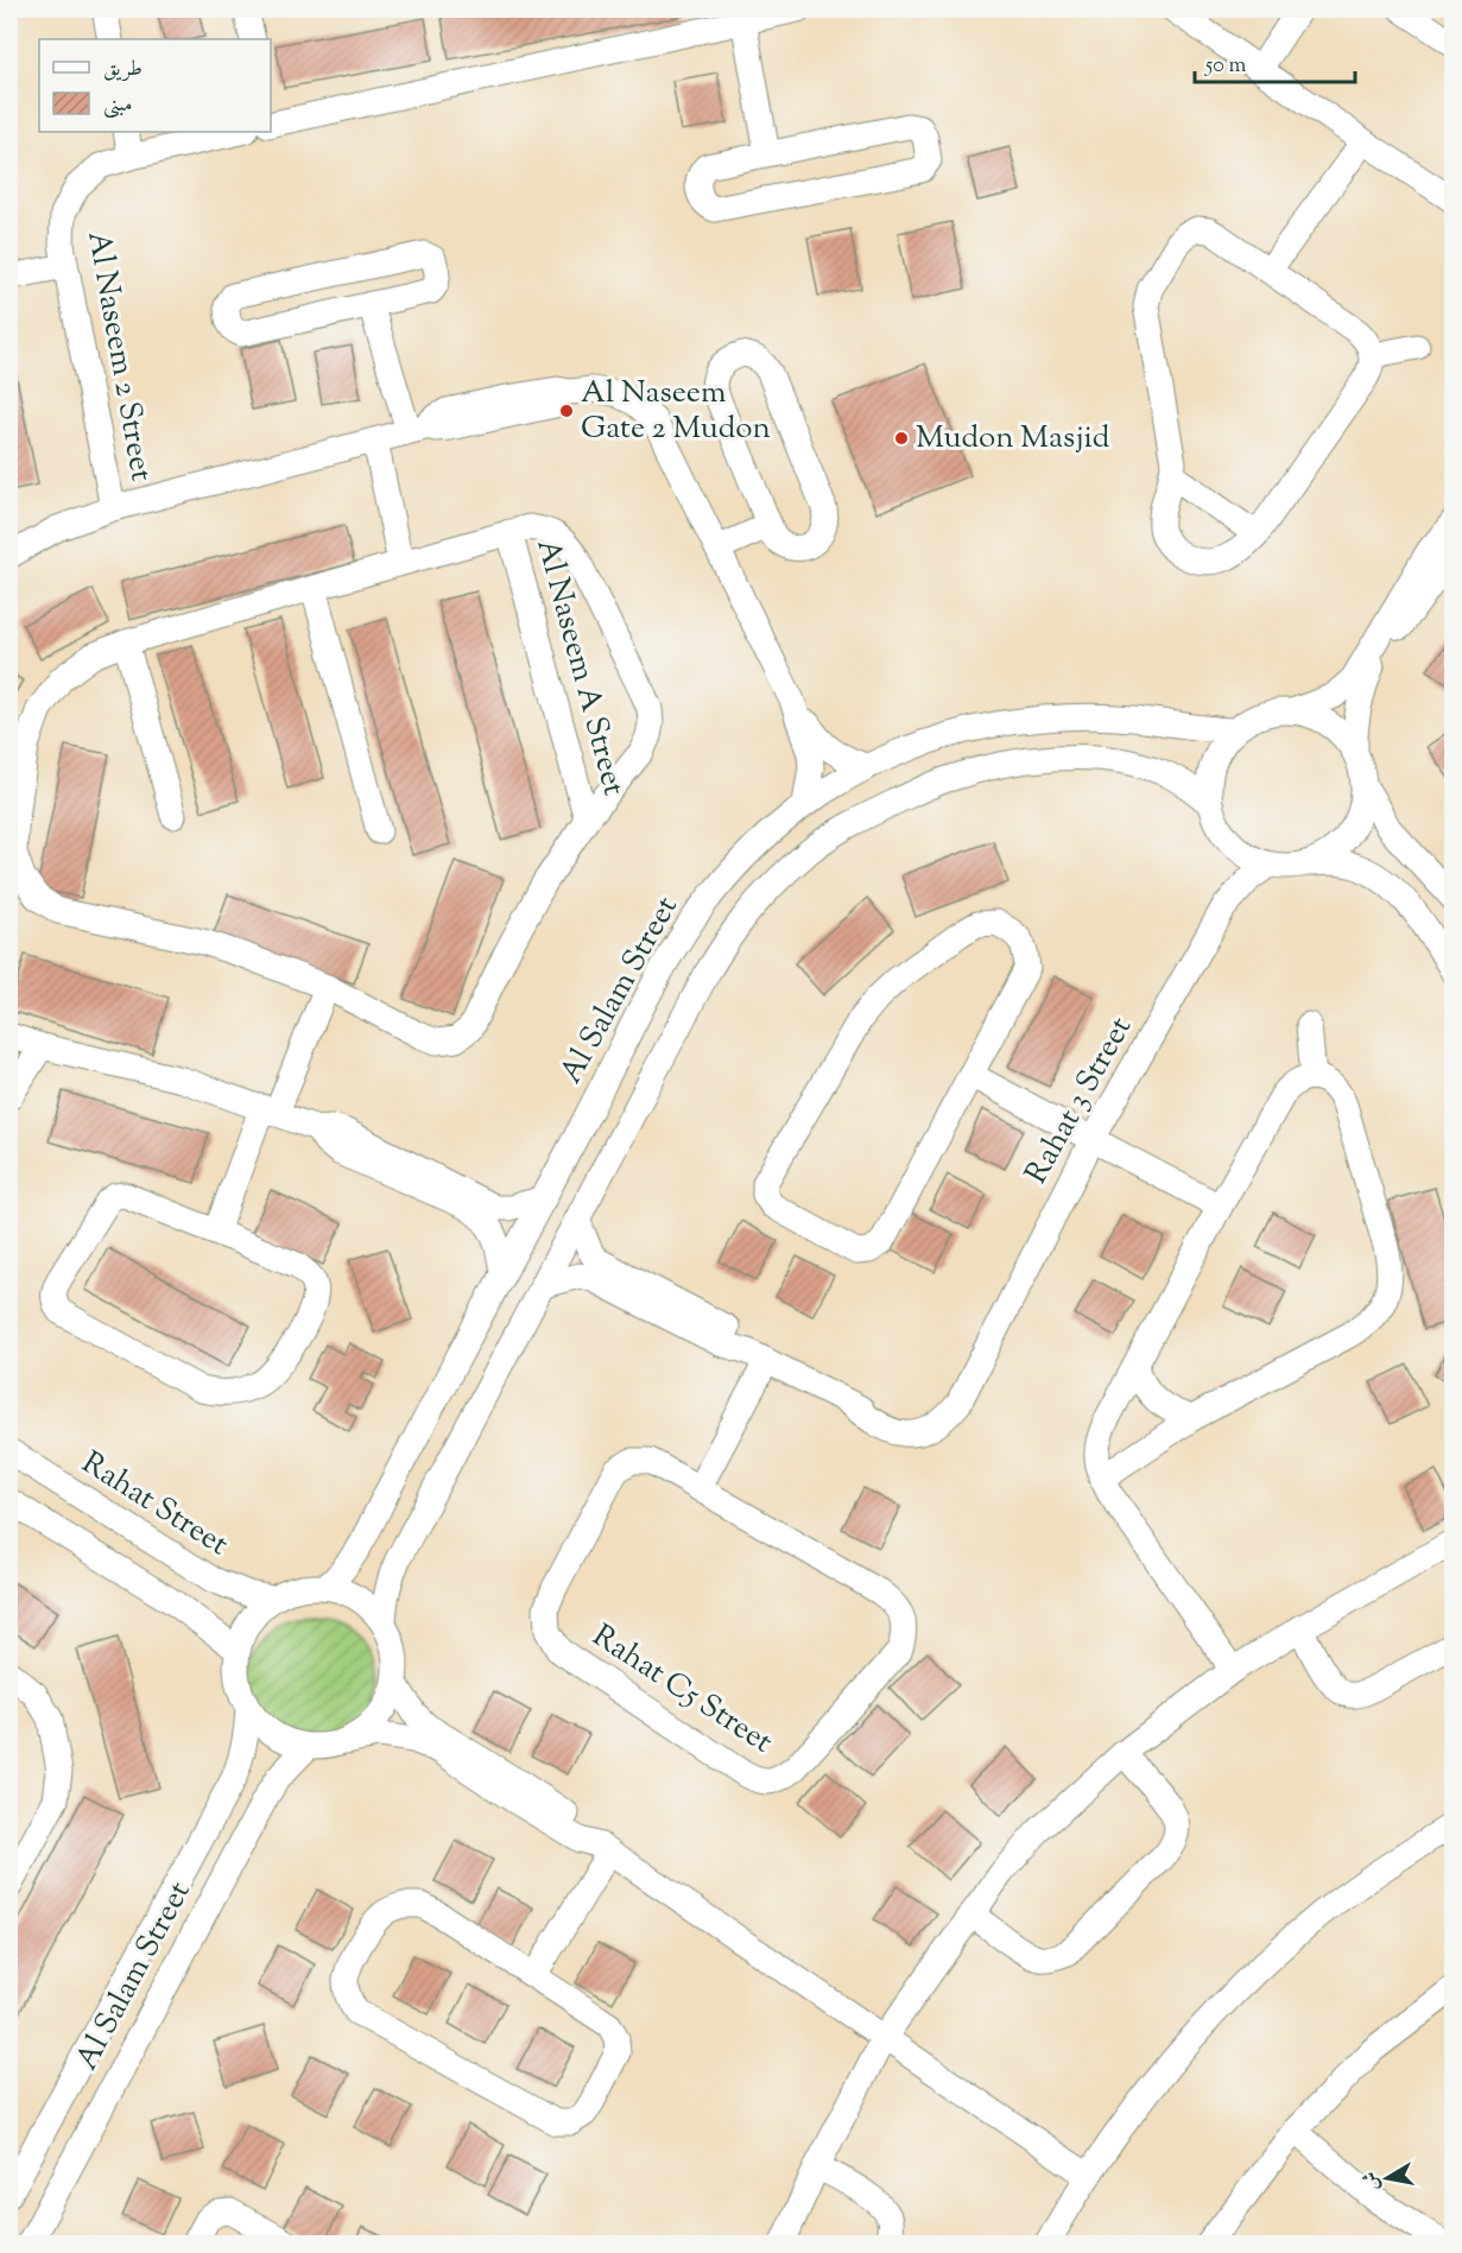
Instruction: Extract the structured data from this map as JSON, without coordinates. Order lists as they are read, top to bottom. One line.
{"streets":{"street":["Al Naseem 2 Street","Al Naseem A Street","Al Salam Street","Rahat 3 Street","Rahat Street","Rahat C5 Street"]},"crossings":[["Al Salam Street","Rahat 3 Street"],["Al Salam Street","Rahat Street"]],"places":["Al Naseem Gate 2 Mudon","Mudon Masjid"],"legend":["طريق","مبنى"],"scale_bar":"50 m","north":"left"}
